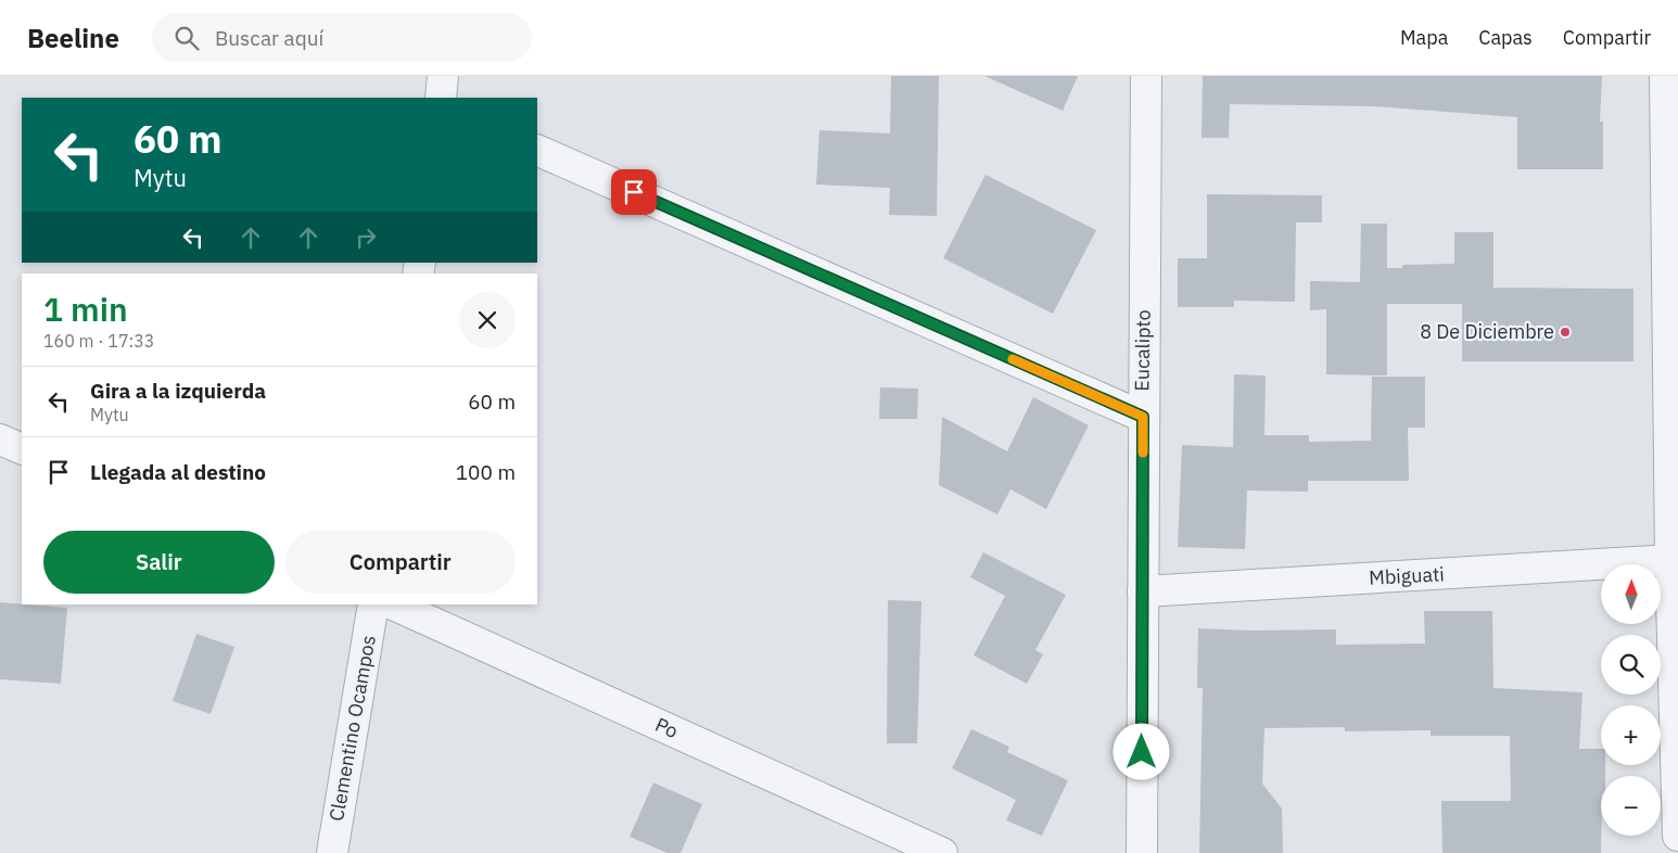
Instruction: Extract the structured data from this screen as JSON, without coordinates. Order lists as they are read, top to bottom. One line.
{"streets":{"street":["Eucalipto","Mbiguati","Clementino Ocampos","Po"]},"crossings":[["Eucalipto","Mbiguati"]],"places":["8 De Diciembre"],"north":"top","page":{"header":"Beeline","search":"Buscar aquí","nav":["Mapa","Capas","Compartir"],"turn":["60 m","Mytu"],"heading":["1 min","160 m · 17:33"],"list":[{"name":"Gira a la izquierda","note":"Mytu","value":"60 m"},{"name":"Llegada al destino","value":"100 m"}],"buttons":["Salir","Compartir"],"map_buttons":["+","−"]}}
